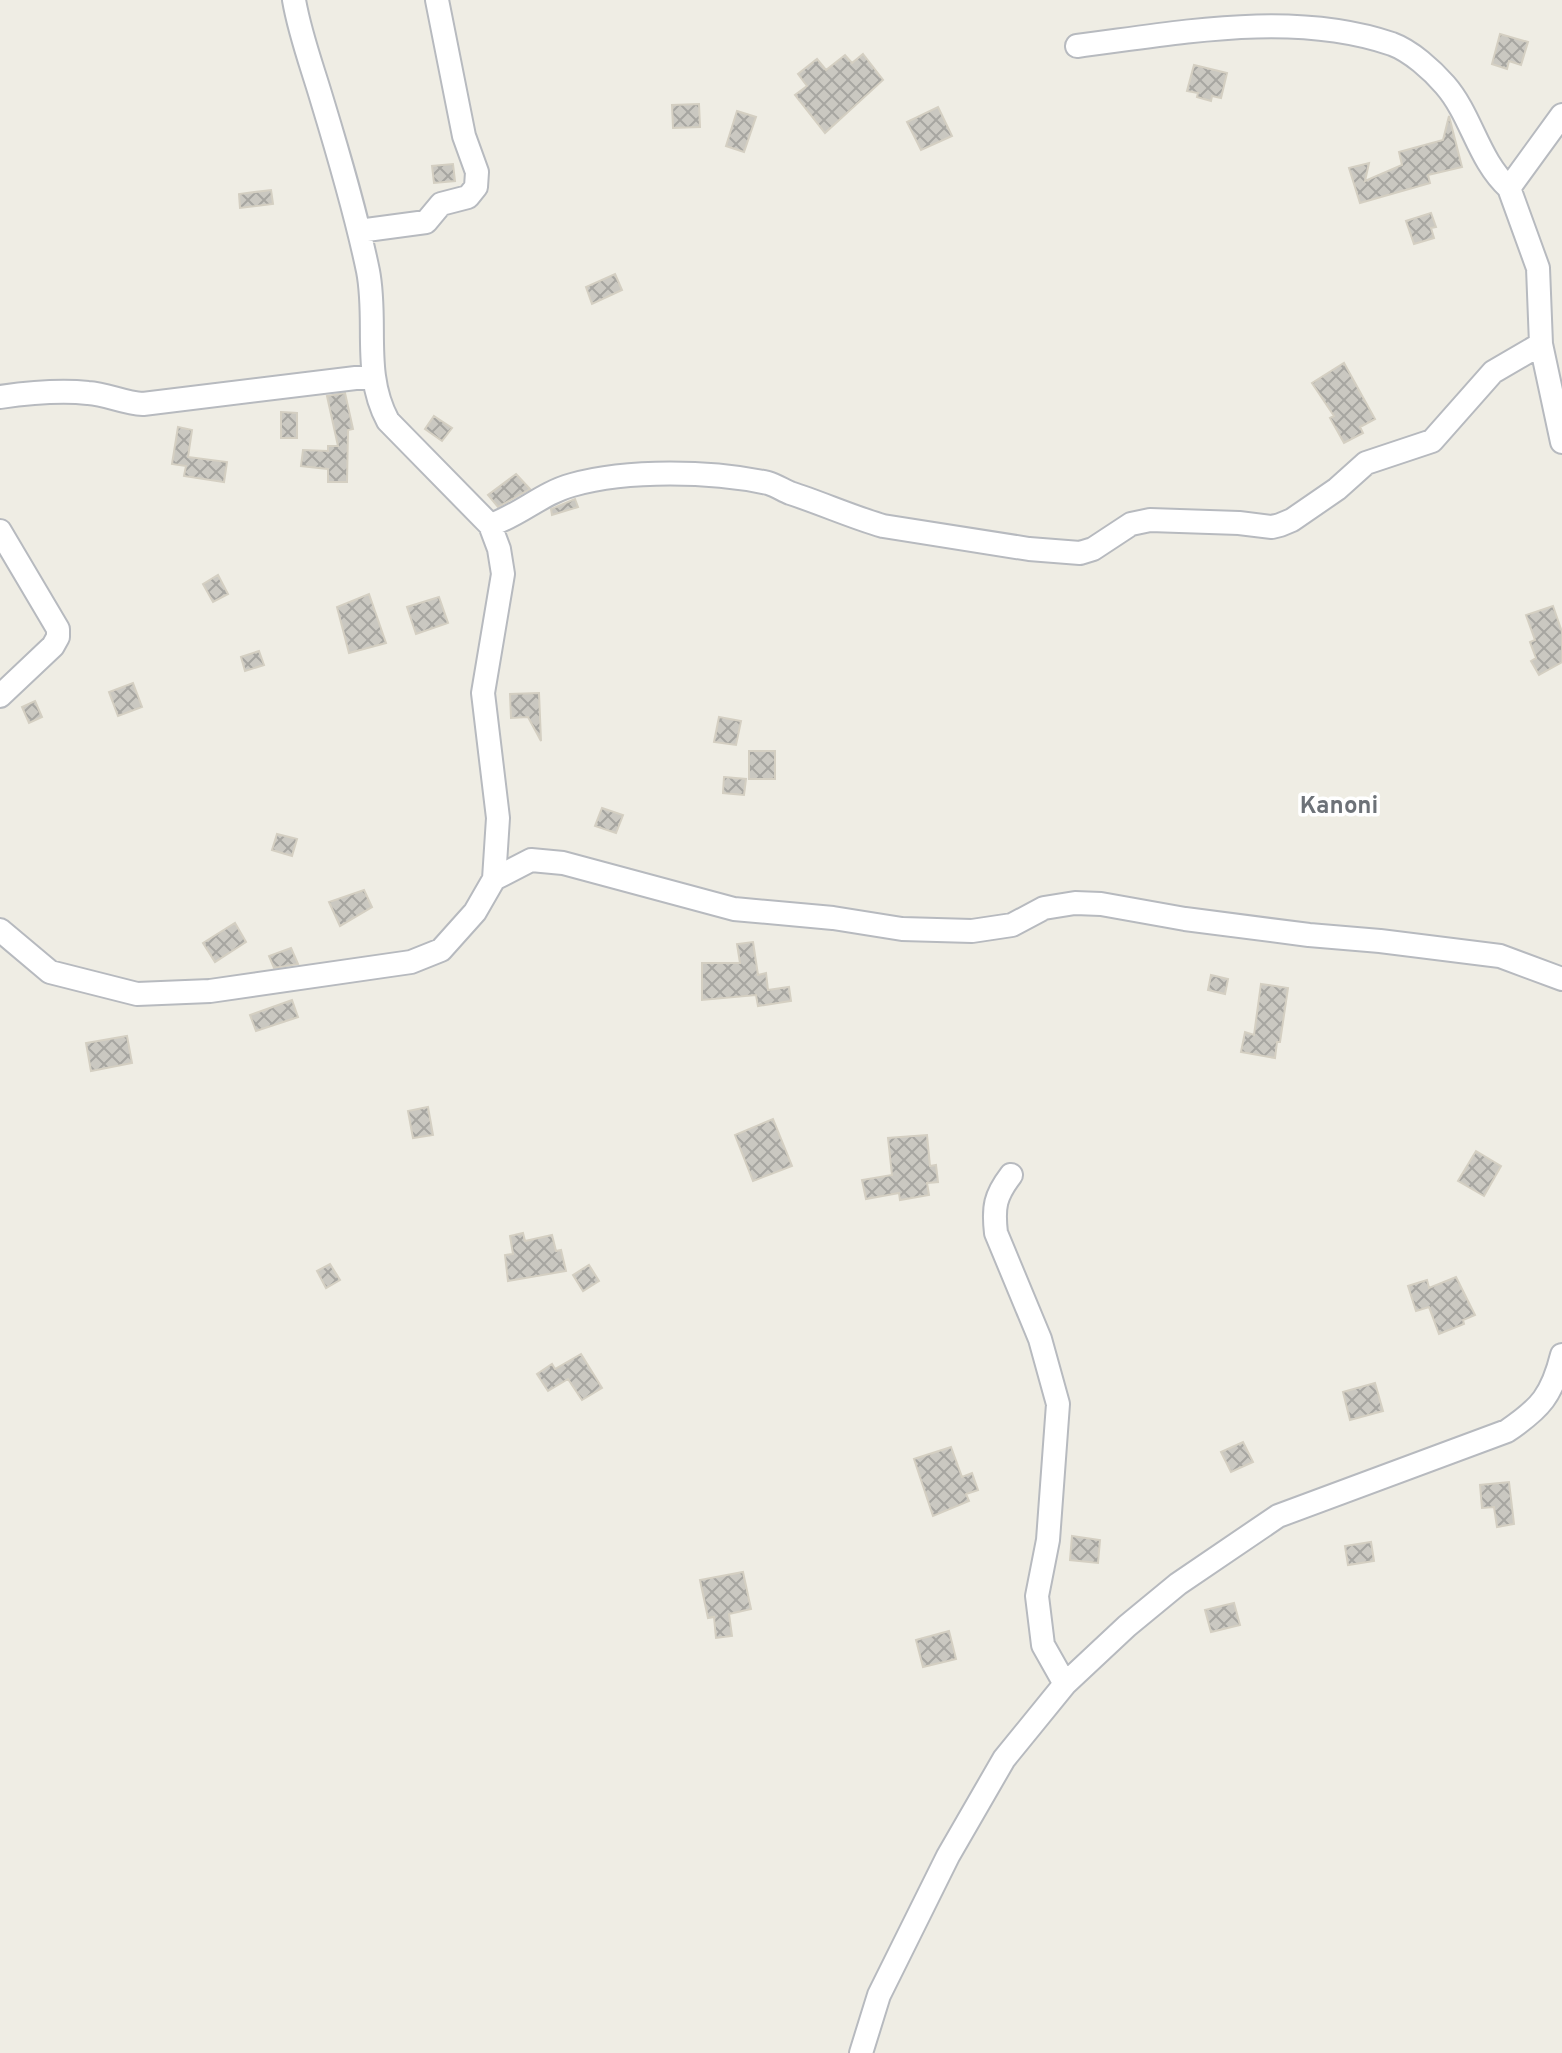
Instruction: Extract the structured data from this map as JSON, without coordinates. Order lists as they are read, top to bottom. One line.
{"districts":["Kanoni"]}
